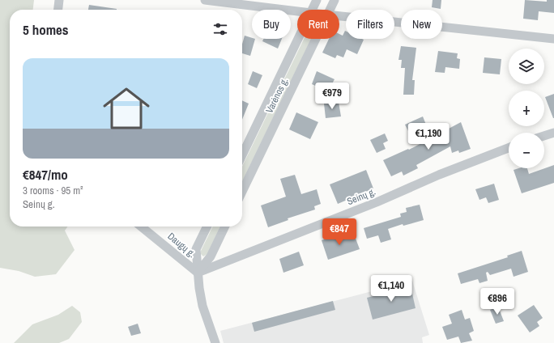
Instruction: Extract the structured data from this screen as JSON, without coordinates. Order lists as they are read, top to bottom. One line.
{"streets":{"street":["Varėnos g.","Seinų g.","Daugų g."]},"crossings":[["Seinų g.","Daugų g."]],"page":{"chip":["Buy","Rent","Filters","New"],"heading":"5 homes","map_buttons":["+","−"],"list":[{"name":"€847/mo","note":"3 rooms · 95 m² · Seinų g."}],"price":["€979","€1,190","€847","€1,140","€896"]}}
